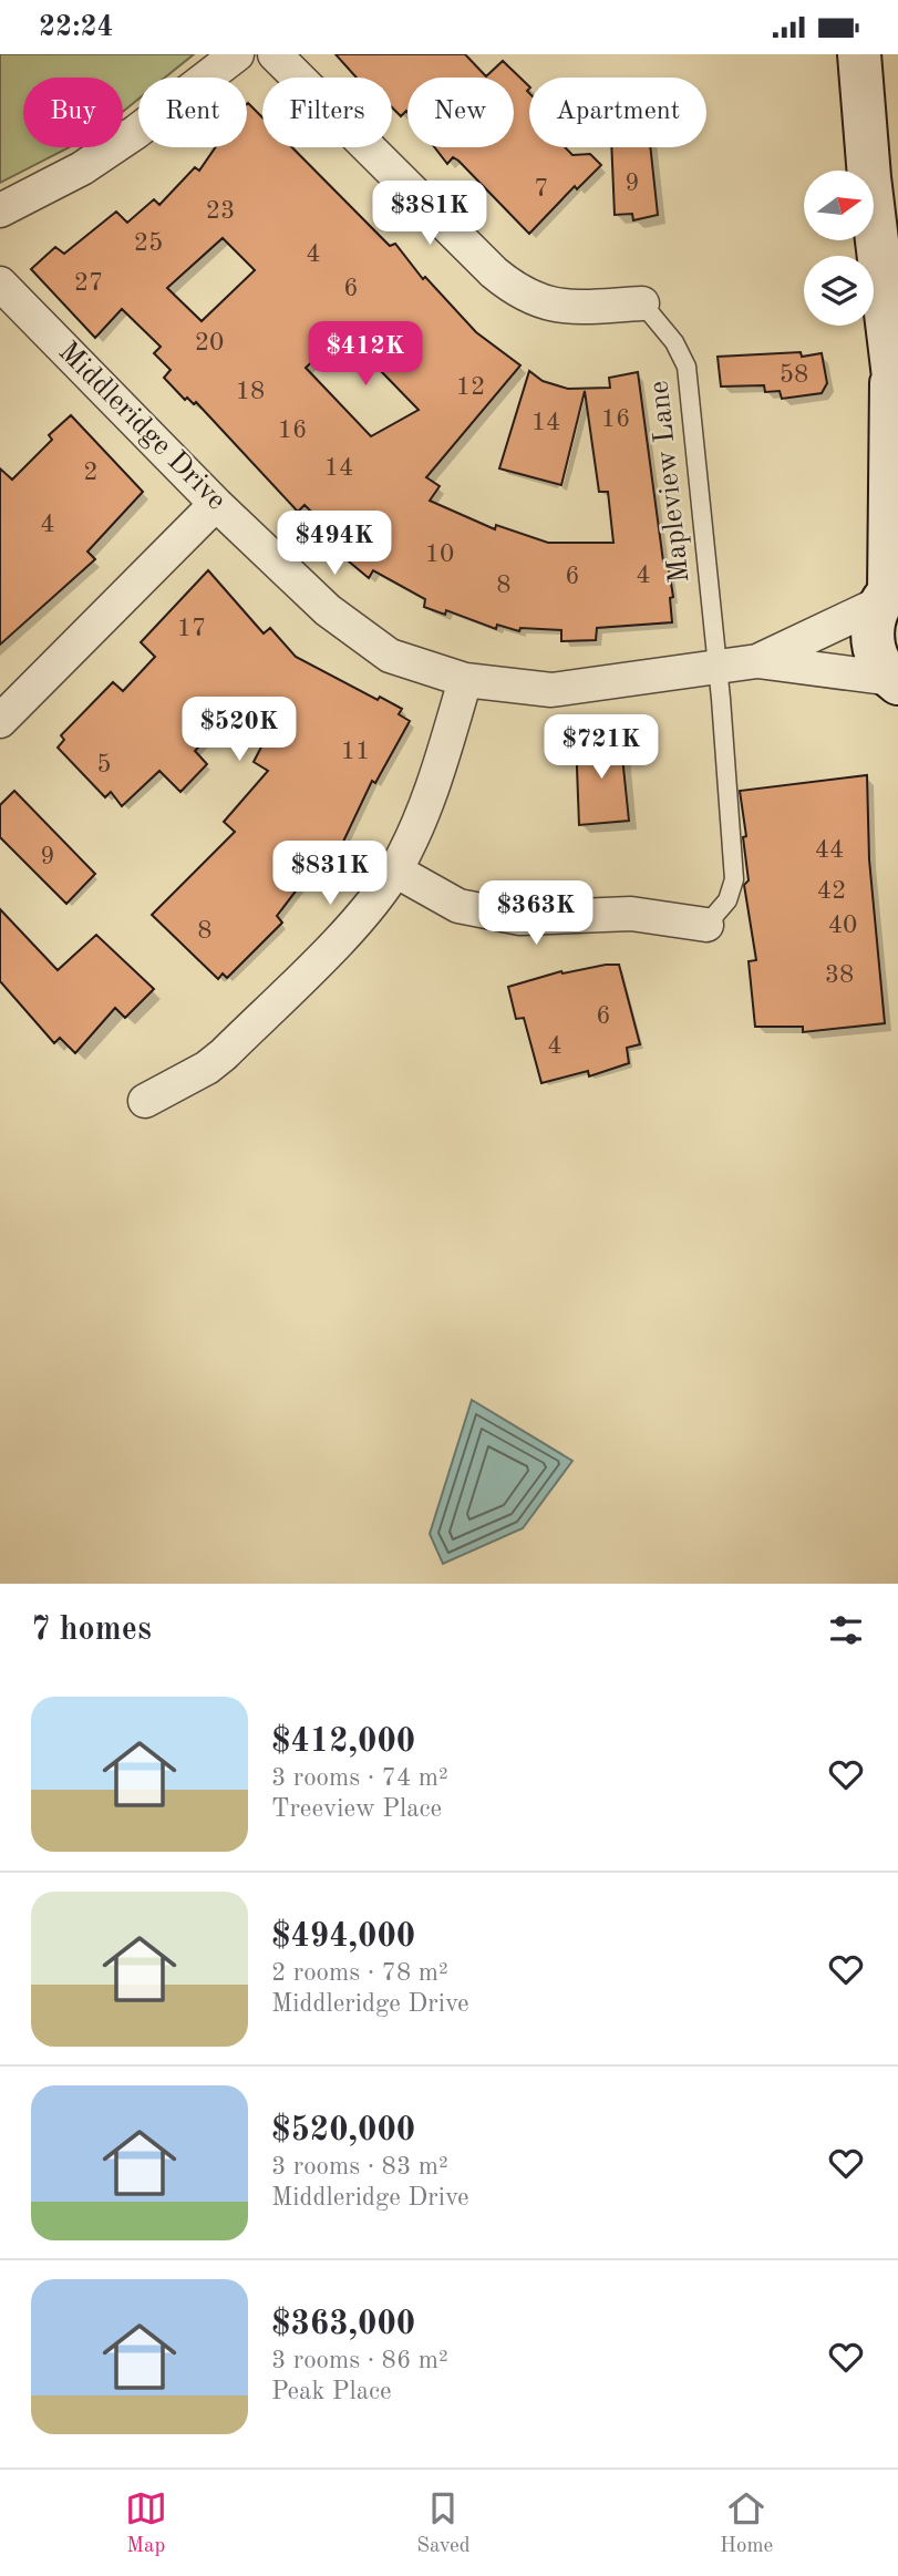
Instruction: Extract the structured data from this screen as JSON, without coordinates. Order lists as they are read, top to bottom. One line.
{"streets":{"street":["Middleridge Drive"],"lane":["Mapleview Lane"]},"crossings":[["Middleridge Drive","Mapleview Lane"]],"house_numbers":["9","7","23","25","4","27","6","20","58","12","18","16","14","16","14","2","4","10","4","6","8","17","11","5","44","9","42","40","8","38","6","4"],"north":"right","page":{"status":"22:24","chip":["Buy","Rent","Filters","New","Apartment"],"price":["$381K","$412K","$494K","$520K","$721K","$831K","$363K"],"heading":"7 homes","list":[{"name":"$412,000","note":"3 rooms · 74 m² · Treeview Place"},{"name":"$494,000","note":"2 rooms · 78 m² · Middleridge Drive"},{"name":"$520,000","note":"3 rooms · 83 m² · Middleridge Drive"},{"name":"$363,000","note":"3 rooms · 86 m² · Peak Place"}],"tabs":["Map","Saved","Home"]}}
